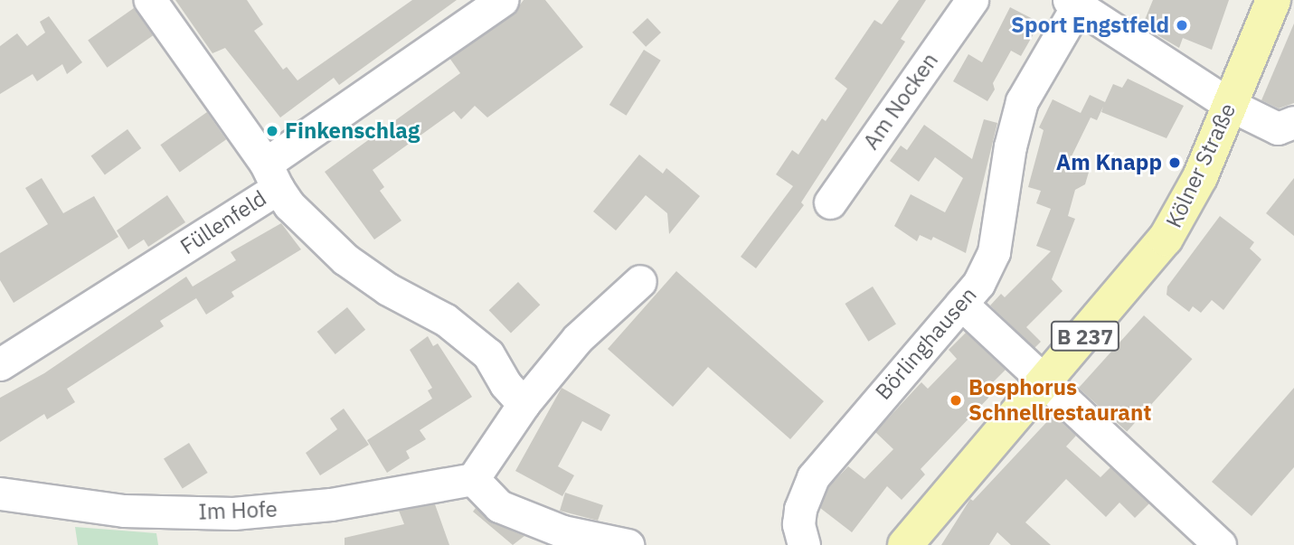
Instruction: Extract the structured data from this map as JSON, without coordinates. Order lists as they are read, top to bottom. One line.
{"streets":{"main road":["Kölner Straße","B 237"],"street":["Am Nocken","Füllenfeld","Börlinghausen","Im Hofe"]},"places":["Sport Engstfeld","Finkenschlag","Am Knapp","Bosphorus Schnellrestaurant"]}
